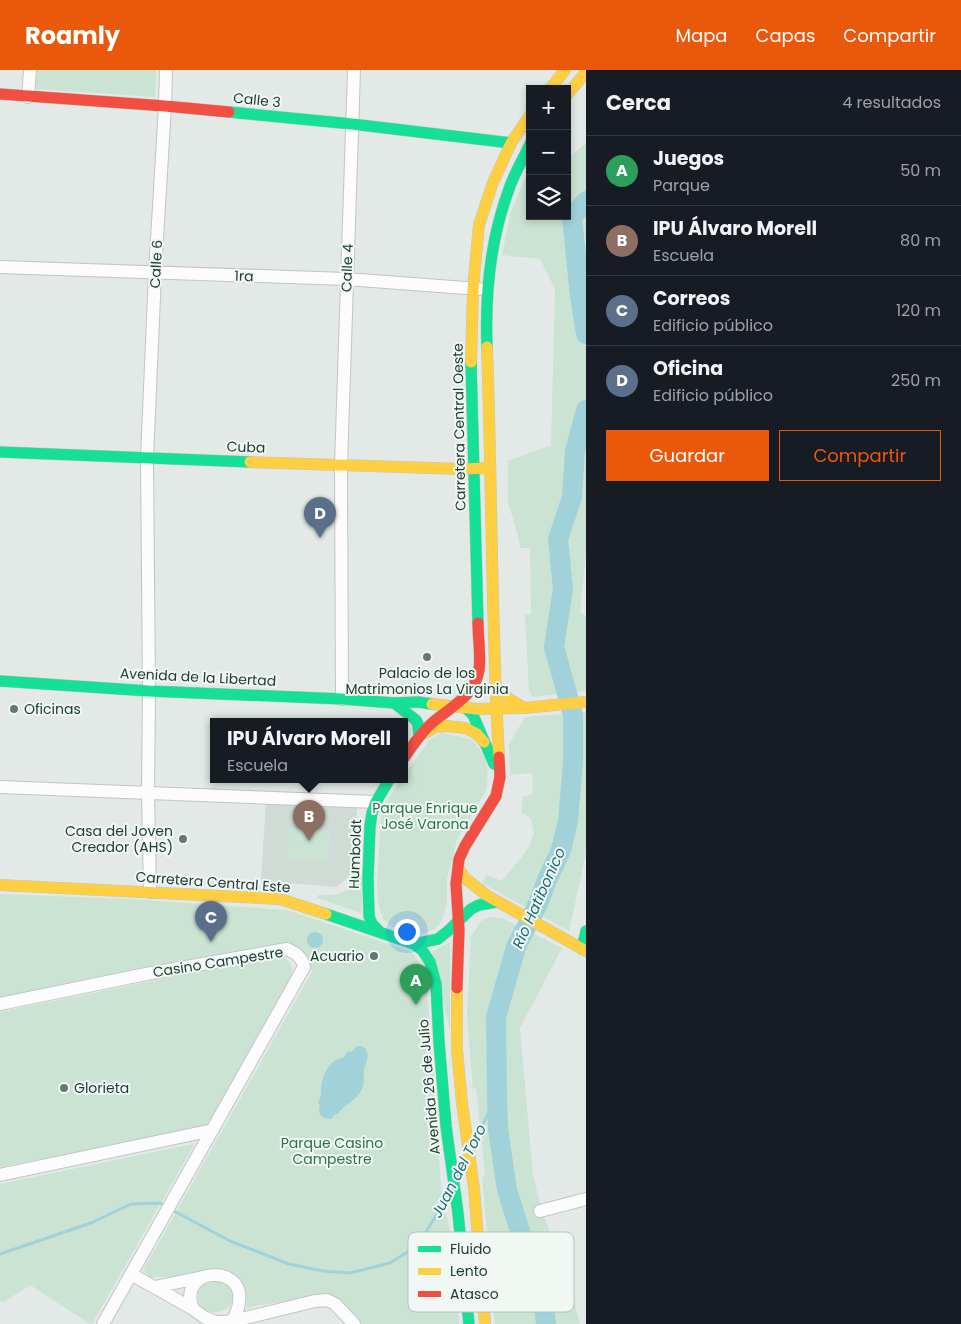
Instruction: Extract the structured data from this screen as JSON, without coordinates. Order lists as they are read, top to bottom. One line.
{"streets":{"main road":["Calle 3","Carretera Central Oeste","Cuba","Avenida de la Libertad","Humboldt","Carretera Central Este","Avenida 26 de Julio"],"street":["Calle 6","Calle 4","1ra","Casino Campestre"]},"crossings":[["Calle 3","Calle 6"],["Calle 3","Calle 4"],["Calle 3","Carretera Central Oeste"],["Calle 6","1ra"],["Calle 6","Cuba"],["Calle 6","Avenida de la Libertad"],["Calle 6","Carretera Central Este"],["Calle 4","1ra"],["Calle 4","Cuba"],["Calle 4","Avenida de la Libertad"],["1ra","Carretera Central Oeste"],["Carretera Central Oeste","Cuba"],["Carretera Central Oeste","Avenida de la Libertad"],["Humboldt","Carretera Central Este"],["Carretera Central Este","Avenida 26 de Julio"]],"water":["Río Hatibonico","Juan del Toro"],"parks":["Parque Enrique José Varona","Parque Casino Campestre"],"places":["Palacio de los Matrimonios La Virginia","Oficinas","Casa del Joven Creador (AHS)","Acuario","Glorieta"],"legend":["Fluido","Lento","Atasco"],"page":{"header":"Roamly","nav":["Mapa","Capas","Compartir"],"heading":["Cerca","4 resultados"],"map_buttons":["+","−"],"list":[{"mark":"A","name":"Juegos","note":"Parque","value":"50 m"},{"mark":"B","name":"IPU Álvaro Morell","note":"Escuela","value":"80 m"},{"mark":"C","name":"Correos","note":"Edificio público","value":"120 m"},{"mark":"D","name":"Oficina","note":"Edificio público","value":"250 m"}],"buttons":["Guardar","Compartir"],"pins":["D","B","C","A"],"popup":["IPU Álvaro Morell","Escuela"]}}
